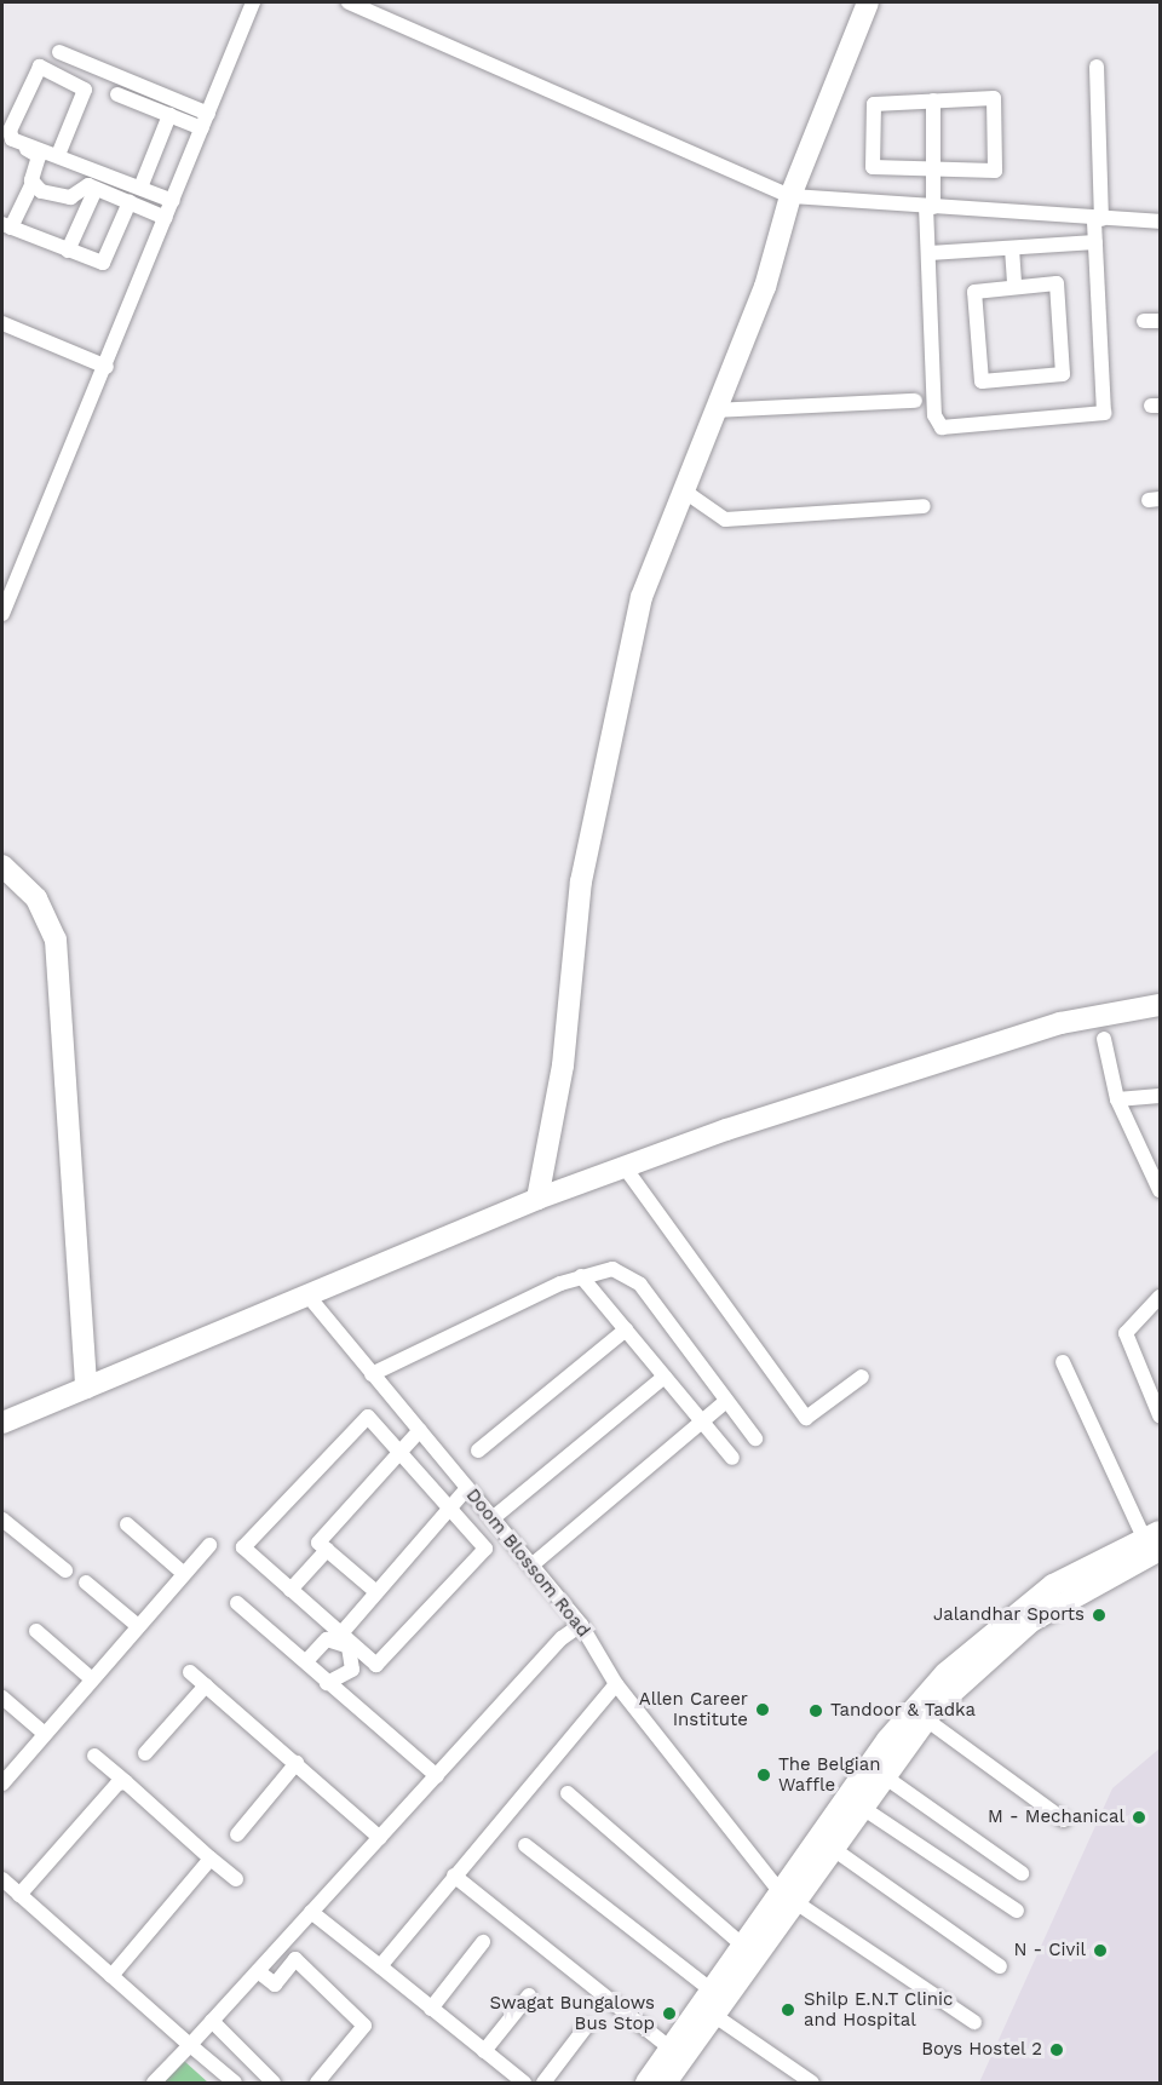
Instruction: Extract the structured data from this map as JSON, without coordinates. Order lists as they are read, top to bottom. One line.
{"streets":{"street":["Doom Blossom Road"]},"places":["Jalandhar Sports","Allen Career Institute","Tandoor & Tadka","The Belgian Waffle","M - Mechanical","N - Civil","Shilp E.N.T Clinic and Hospital","Swagat Bungalows Bus Stop","Boys Hostel 2"]}
